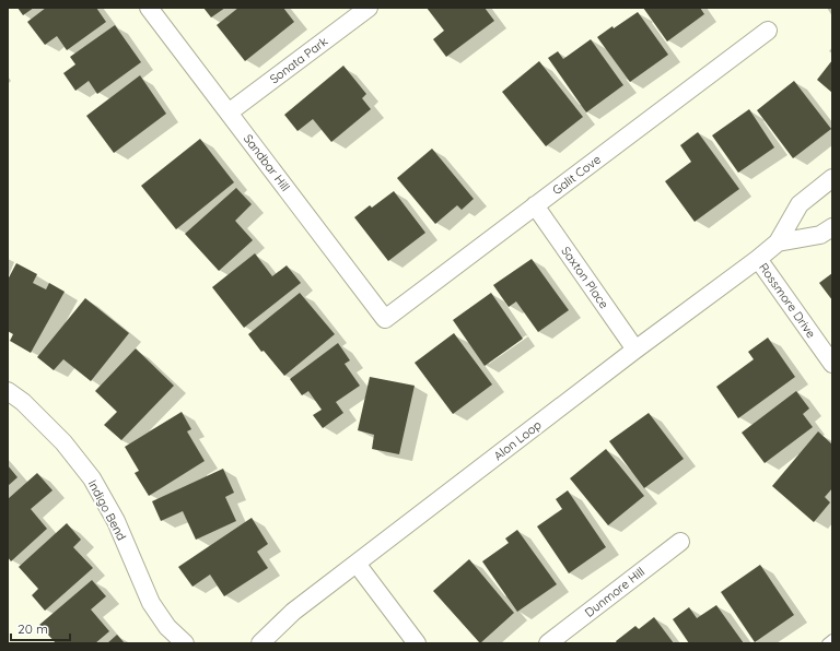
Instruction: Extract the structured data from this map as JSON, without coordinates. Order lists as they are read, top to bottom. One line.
{"streets":{"street":["Sonata Park","Sandbar Hill","Galit Cove","Saxton Place","Rossmore Drive","Alon Loop","Indigo Bend","Dunmore Hill"]},"crossings":[["Sonata Park","Sandbar Hill"],["Sandbar Hill","Galit Cove"],["Galit Cove","Saxton Place"],["Saxton Place","Alon Loop"],["Rossmore Drive","Alon Loop"]],"scale_bar":"20 m"}
